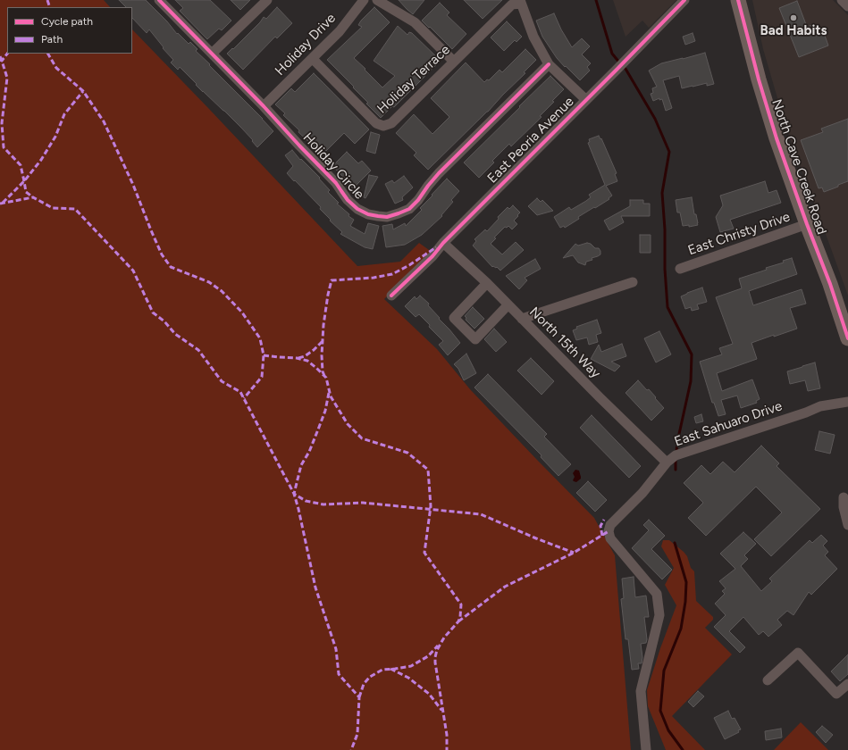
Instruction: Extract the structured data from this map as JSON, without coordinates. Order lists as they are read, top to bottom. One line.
{"streets":{"main road":["North Cave Creek Road"],"street":["Holiday Drive","Holiday Terrace","East Peoria Avenue","Holiday Circle","East Christy Drive","North 15th Way","East Sahuaro Drive"]},"crossings":[["Holiday Drive","Holiday Terrace"],["Holiday Drive","Holiday Circle"],["East Peoria Avenue","North 15th Way"],["North Cave Creek Road","East Christy Drive"],["North 15th Way","East Sahuaro Drive"]],"places":["Bad Habits"],"legend":["Cycle path","Path"]}
